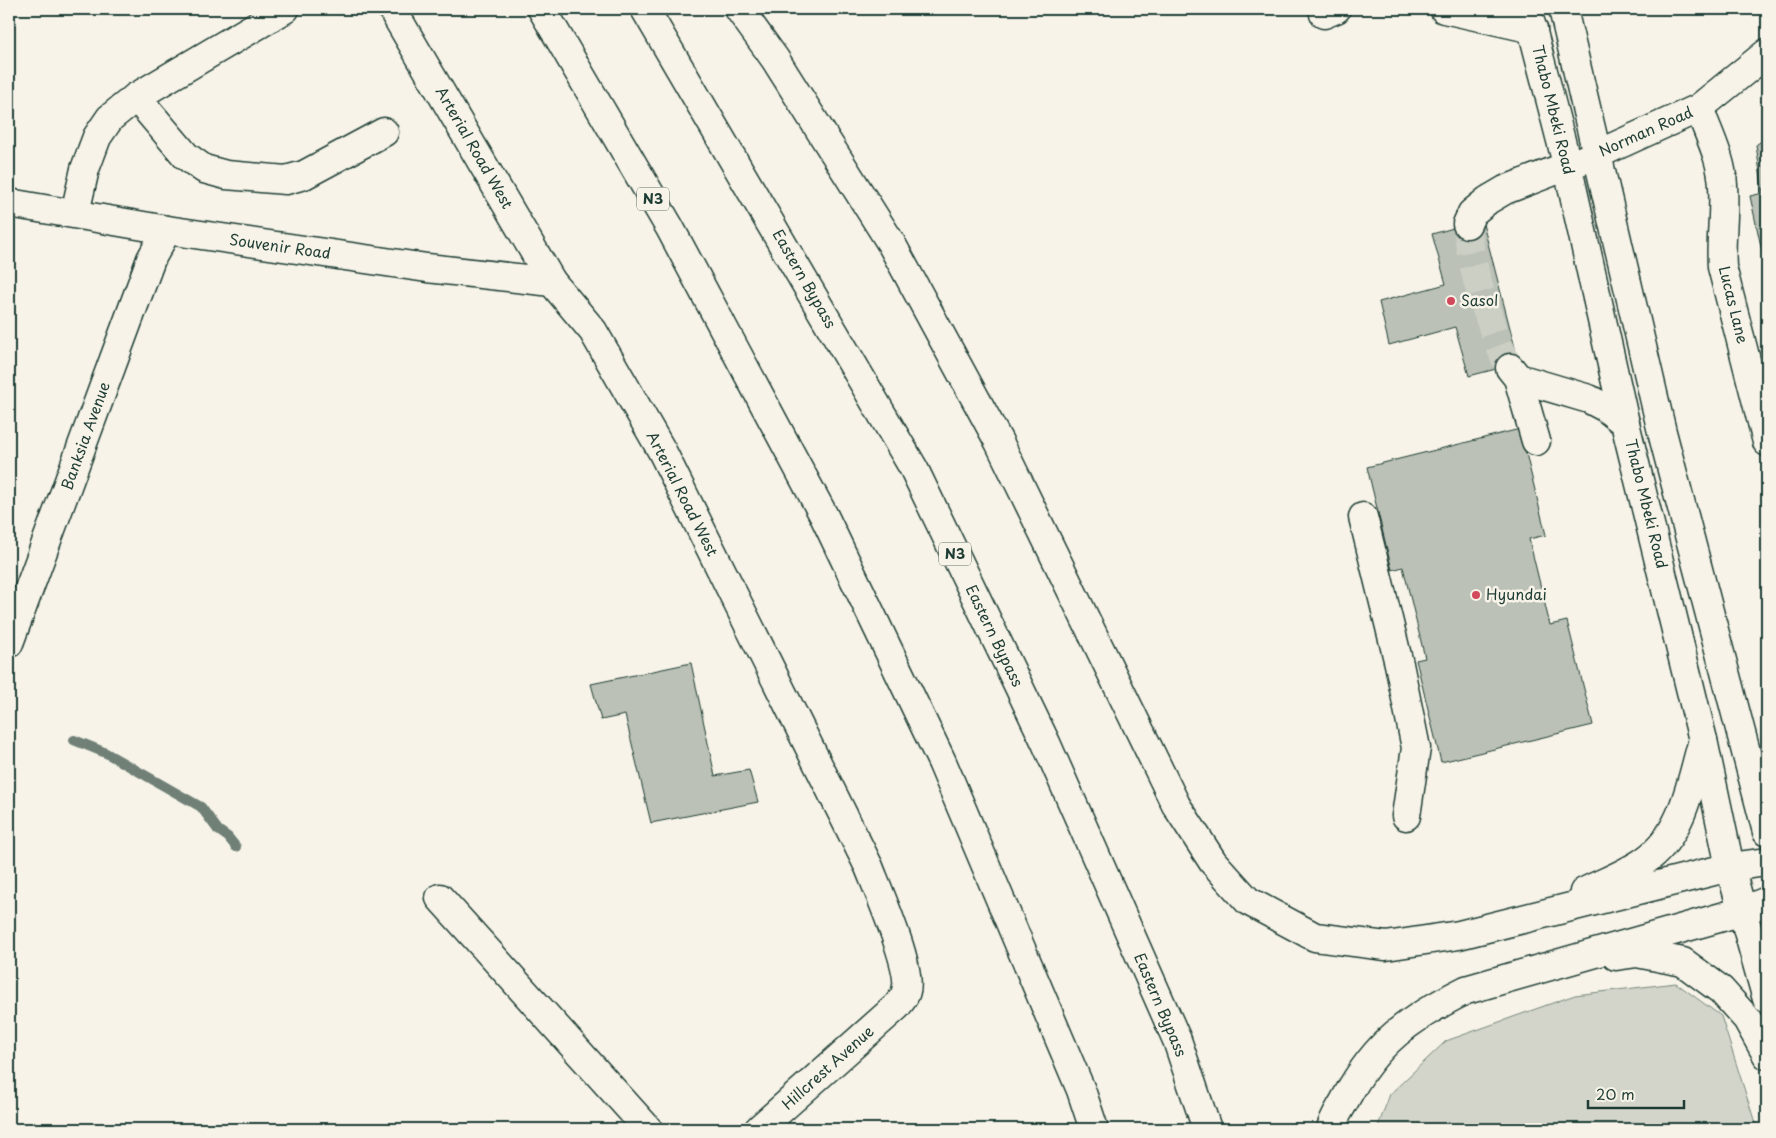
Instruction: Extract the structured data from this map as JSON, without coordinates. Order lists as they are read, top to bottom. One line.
{"streets":{"main road":["Thabo Mbeki Road","Norman Road","Arterial Road West","N3","Souvenir Road","Eastern Bypass","Lucas Lane","Banksia Avenue","Hillcrest Avenue"]},"crossings":[["Thabo Mbeki Road","Norman Road"],["Norman Road","Lucas Lane"],["Arterial Road West","Souvenir Road"],["Arterial Road West","Hillcrest Avenue"],["Souvenir Road","Banksia Avenue"]],"places":["Sasol","Hyundai"],"scale_bar":"20 m"}
